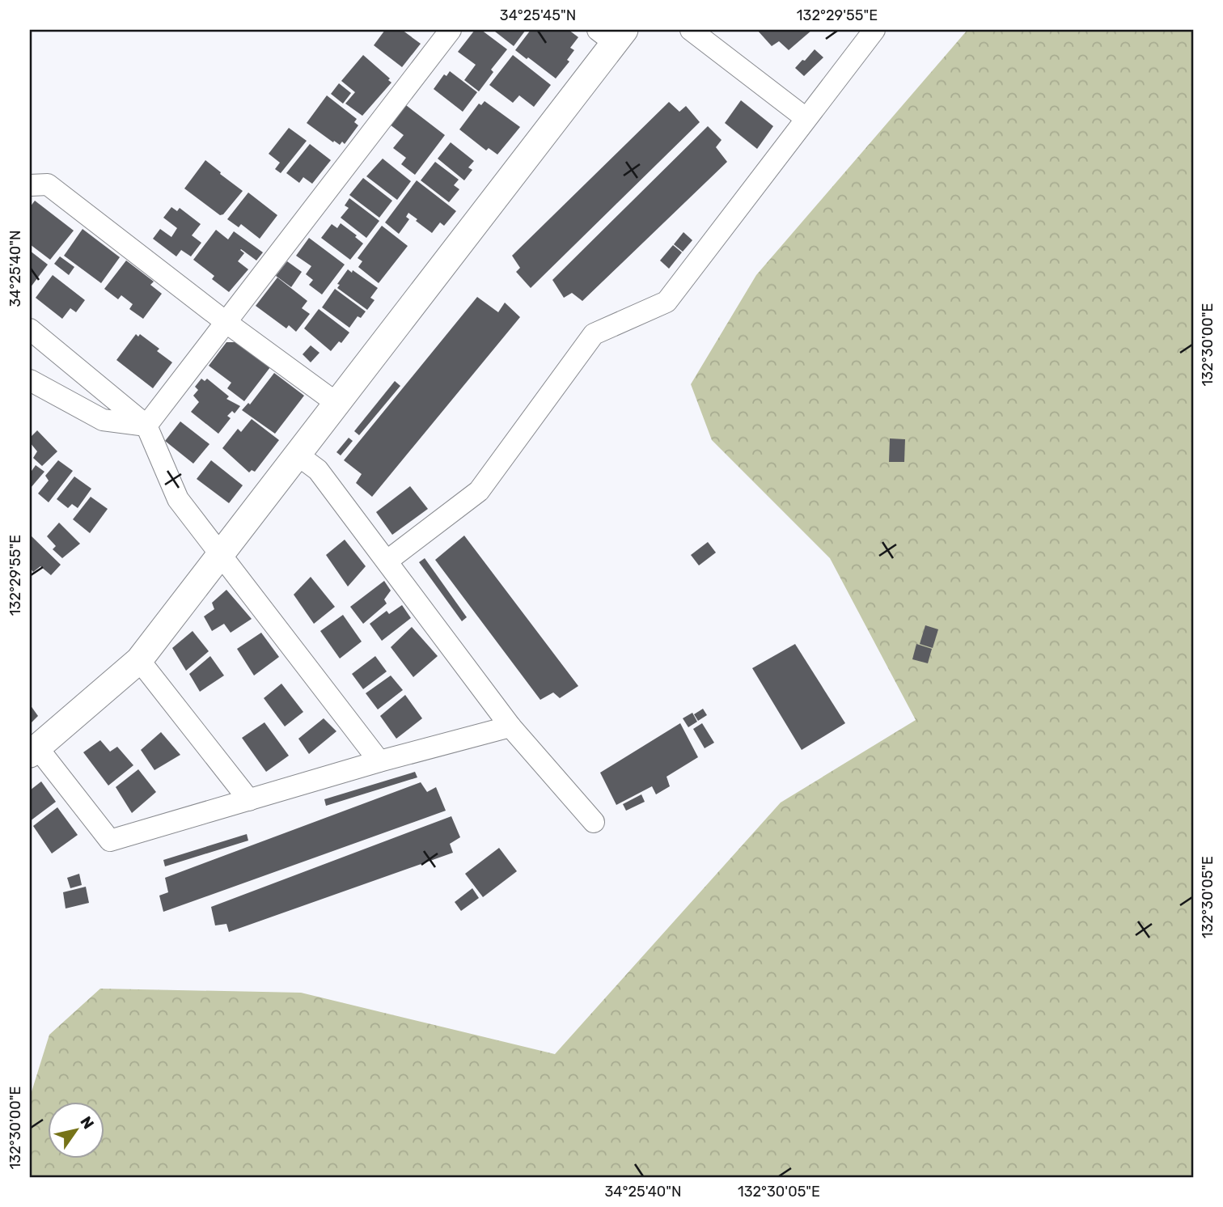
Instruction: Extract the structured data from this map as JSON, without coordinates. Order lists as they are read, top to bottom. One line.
{"north":"top right","coordinates":["34°25'45\"N","132°29'55\"E","34°25'40\"N","132°30'00\"E","132°30'05\"E"]}
